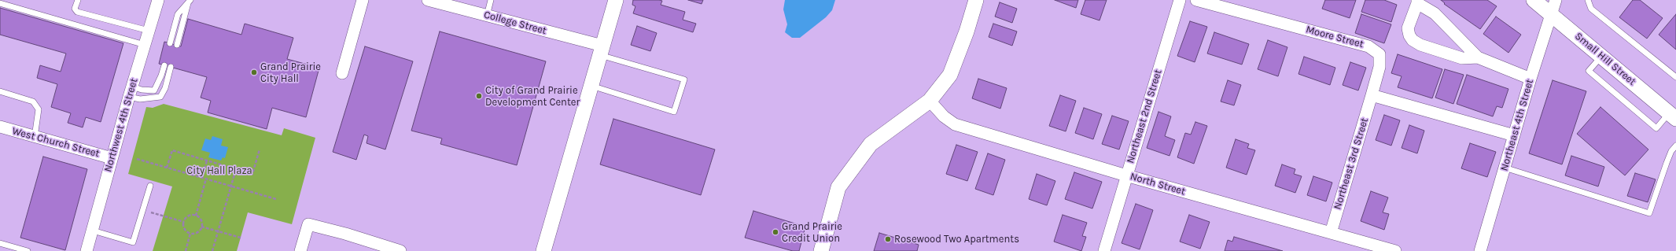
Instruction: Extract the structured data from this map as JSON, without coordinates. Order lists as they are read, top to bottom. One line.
{"streets":{"street":["College Street","Moore Street","Small Hill Street","Northeast 2nd Street","Northwest 4th Street","Northeast 4th Street","West Church Street","Northeast 3rd Street","North Street"]},"crossings":[["Moore Street","Northeast 3rd Street"],["Small Hill Street","Northeast 4th Street"],["Northeast 2nd Street","North Street"],["Northwest 4th Street","West Church Street"],["Northeast 3rd Street","North Street"]],"parks":["City Hall Plaza"],"places":["Grand Prairie City Hall","City of Grand Prairie Development Center","Grand Prairie Credit Union","Rosewood Two Apartments"]}
